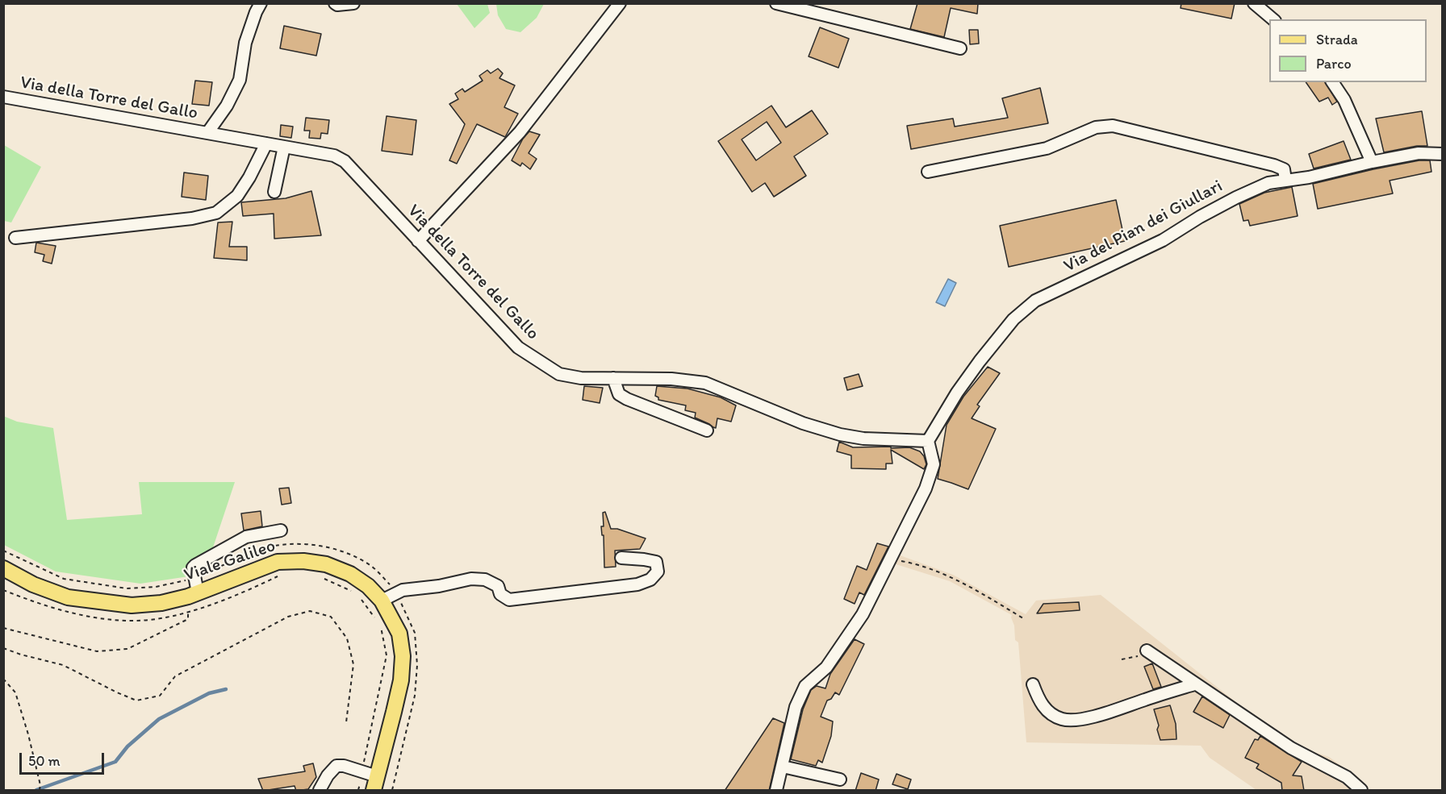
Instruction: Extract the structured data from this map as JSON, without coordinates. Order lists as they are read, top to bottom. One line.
{"streets":{"main road":["Viale Galileo"],"street":["Via della Torre del Gallo","Via del Pian dei Giullari"]},"crossings":[["Via della Torre del Gallo","Via del Pian dei Giullari"]],"legend":["Strada","Parco"],"scale_bar":"50 m"}
